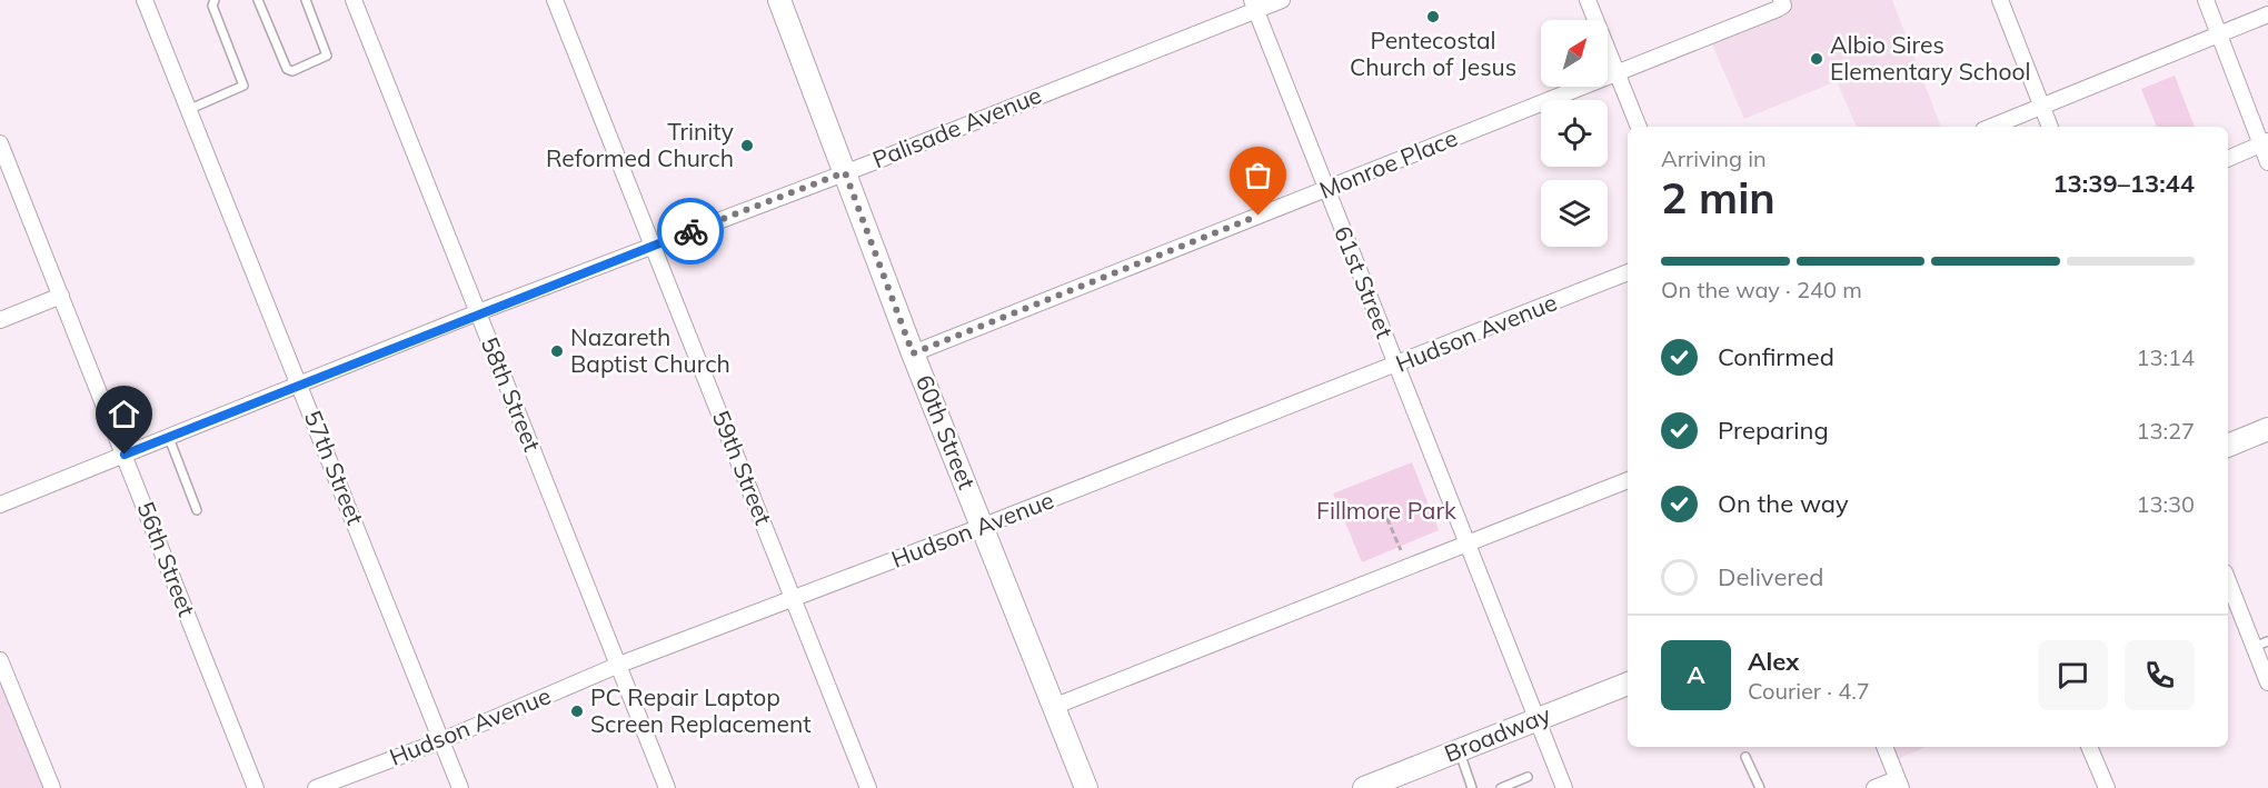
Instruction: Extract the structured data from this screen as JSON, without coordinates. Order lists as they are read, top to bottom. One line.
{"streets":{"street":["Palisade Avenue","Monroe Place","61st Street","Hudson Avenue","58th Street","60th Street","57th Street","59th Street","56th Street","Broadway"]},"crossings":[["Palisade Avenue","61st Street"],["Palisade Avenue","58th Street"],["Palisade Avenue","60th Street"],["Palisade Avenue","57th Street"],["Palisade Avenue","59th Street"],["Palisade Avenue","56th Street"],["Monroe Place","61st Street"],["Monroe Place","60th Street"],["61st Street","Hudson Avenue"],["61st Street","Broadway"],["Hudson Avenue","58th Street"],["Hudson Avenue","60th Street"],["Hudson Avenue","57th Street"],["Hudson Avenue","59th Street"]],"parks":["Fillmore Park"],"places":["Pentecostal Church of Jesus","Albio Sires Elementary School","Trinity Reformed Church","Nazareth Baptist Church","PC Repair Laptop Screen Replacement"],"north":"top right","page":{"heading":["2 min","Arriving in","13:39–13:44"],"panel":["Alex","Courier · 4.7"],"bar":"On the way · 240 m","list":[["Confirmed","13:14"],["Preparing","13:27"],["On the way","13:30"],"Delivered"],"round":"A"}}
